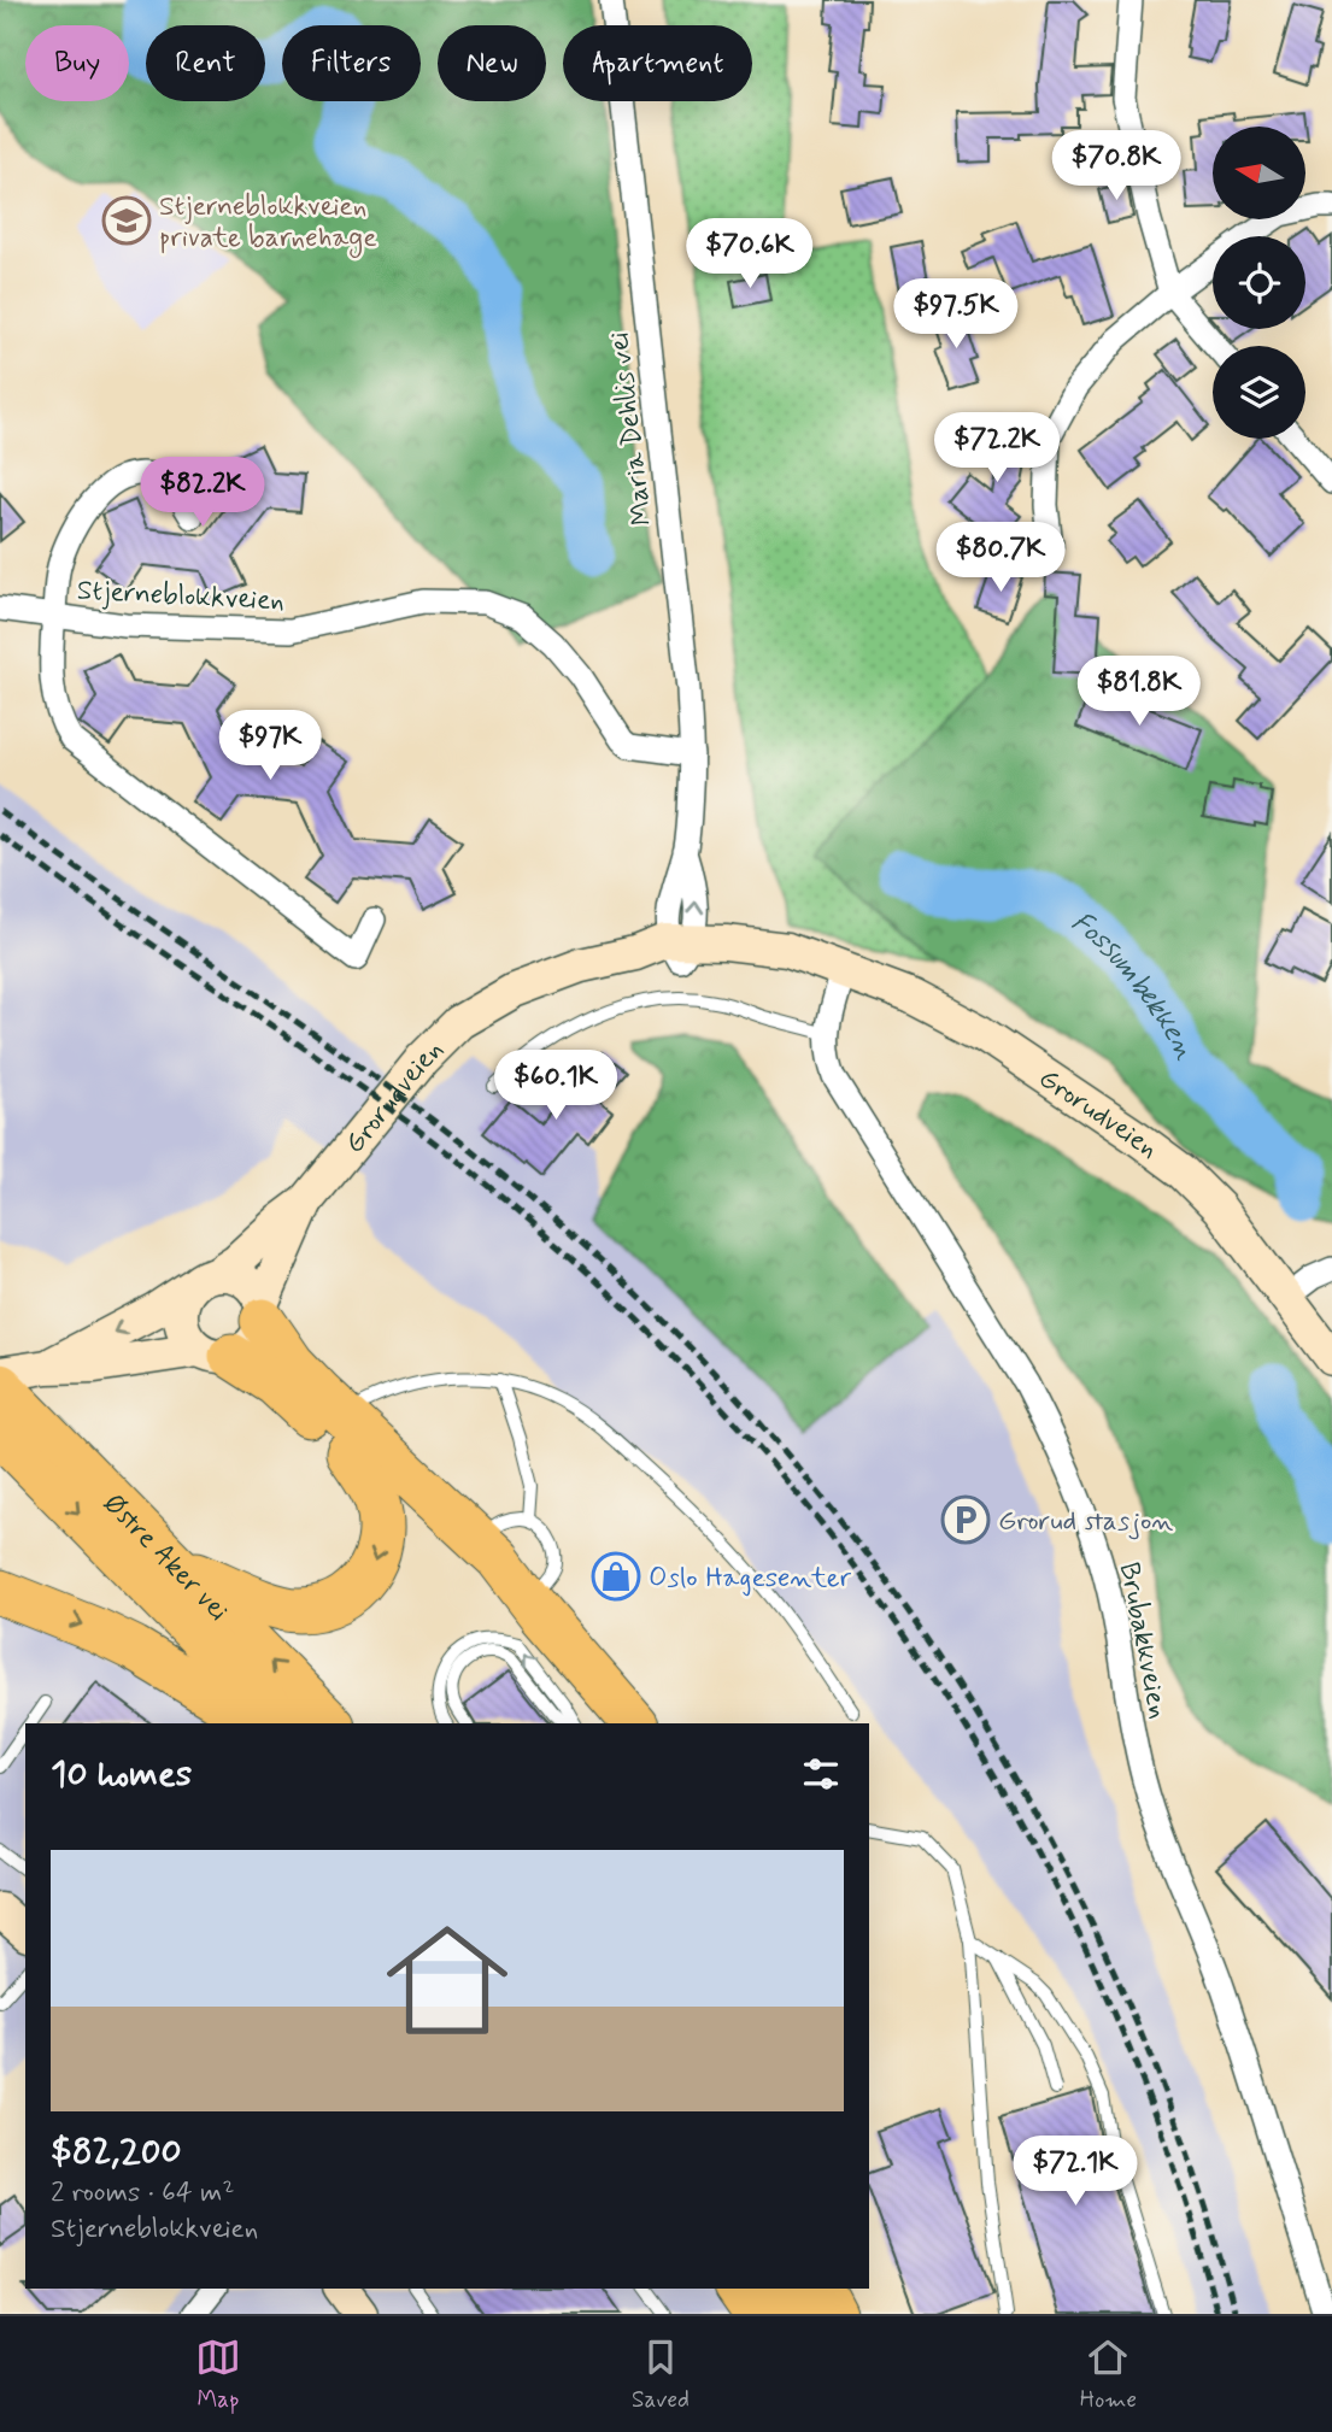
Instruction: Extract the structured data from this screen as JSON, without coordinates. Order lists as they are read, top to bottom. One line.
{"streets":{"highway":["Østre Aker vei"],"main road":["Grorudveien"],"street":["Maria Dehlis vei","Stjerneblokkveien","Brubakkveien"]},"crossings":[["Maria Dehlis vei","Stjerneblokkveien"],["Maria Dehlis vei","Grorudveien"],["Grorudveien","Brubakkveien"]],"water":["Fossumbekken"],"places":{"school or university":["Stjerneblokkveien private barnehage"],"parking":["Grorud stasjon"],"shop":["Oslo Hagesenter"]},"north":"left","page":{"chip":["Buy","Rent","Filters","New","Apartment"],"price":["$70.8K","$70.6K","$97.5K","$72.2K","$82.2K","$80.7K","$81.8K","$97K","$60.1K","$72.1K"],"heading":"10 homes","list":[{"name":"$82,200","note":"2 rooms · 64 m² · Stjerneblokkveien"}],"tabs":["Map","Saved","Home"]}}
